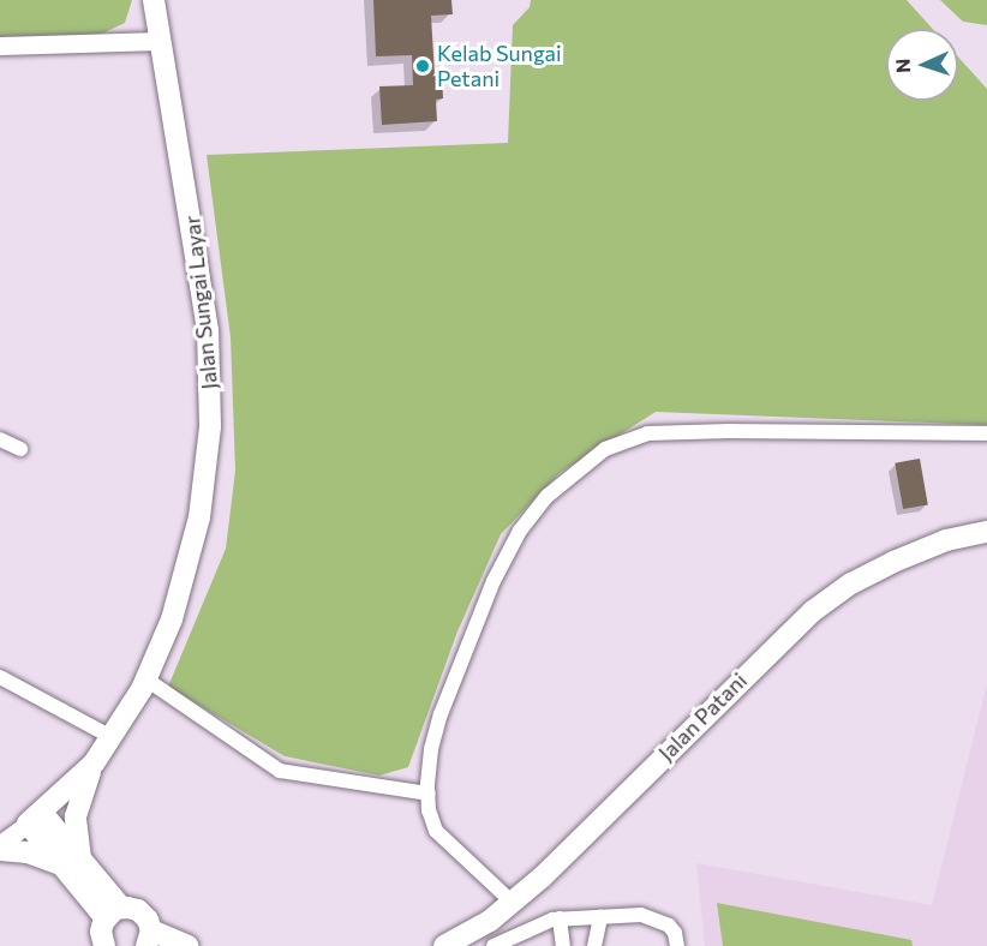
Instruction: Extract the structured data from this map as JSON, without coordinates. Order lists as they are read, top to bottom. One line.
{"streets":{"main road":["Jalan Sungai Layar","Jalan Patani"]},"places":["Kelab Sungai Petani"],"north":"left"}
